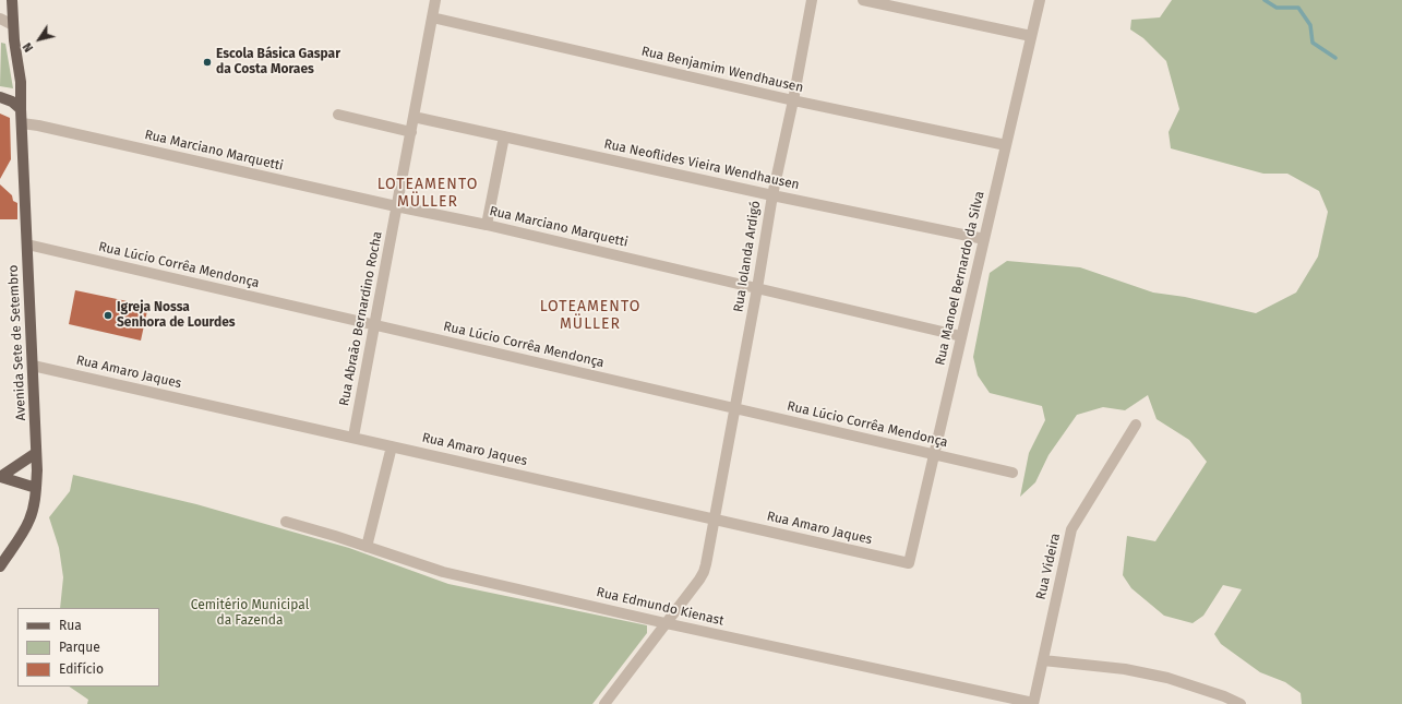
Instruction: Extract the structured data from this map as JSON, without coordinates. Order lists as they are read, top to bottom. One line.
{"streets":{"main road":["Avenida Sete de Setembro"],"street":["Rua Benjamim Wendhausen","Rua Marciano Marquetti","Rua Neoflides Vieira Wendhausen","Rua Iolanda Ardigó","Rua Lúcio Corrêa Mendonça","Rua Manoel Bernardo da Silva","Rua Abraão Bernardino Rocha","Rua Amaro Jaques","Rua Videira","Rua Edmundo Kienast"]},"crossings":[["Rua Benjamim Wendhausen","Rua Iolanda Ardigó"],["Rua Benjamim Wendhausen","Rua Manoel Bernardo da Silva"],["Rua Benjamim Wendhausen","Rua Abraão Bernardino Rocha"],["Rua Marciano Marquetti","Rua Iolanda Ardigó"],["Rua Marciano Marquetti","Rua Manoel Bernardo da Silva"],["Rua Marciano Marquetti","Rua Abraão Bernardino Rocha"],["Rua Marciano Marquetti","Avenida Sete de Setembro"],["Rua Neoflides Vieira Wendhausen","Rua Iolanda Ardigó"],["Rua Neoflides Vieira Wendhausen","Rua Manoel Bernardo da Silva"],["Rua Neoflides Vieira Wendhausen","Rua Abraão Bernardino Rocha"],["Rua Iolanda Ardigó","Rua Lúcio Corrêa Mendonça"],["Rua Iolanda Ardigó","Rua Amaro Jaques"],["Rua Iolanda Ardigó","Rua Edmundo Kienast"],["Rua Lúcio Corrêa Mendonça","Rua Manoel Bernardo da Silva"],["Rua Lúcio Corrêa Mendonça","Rua Abraão Bernardino Rocha"],["Rua Lúcio Corrêa Mendonça","Avenida Sete de Setembro"],["Rua Manoel Bernardo da Silva","Rua Amaro Jaques"],["Rua Abraão Bernardino Rocha","Rua Amaro Jaques"],["Avenida Sete de Setembro","Rua Amaro Jaques"],["Rua Videira","Rua Edmundo Kienast"]],"districts":["LOTEAMENTO MÜLLER","LOTEAMENTO MÜLLER"],"parks":["Cemitério Municipal da Fazenda"],"places":["Escola Básica Gaspar da Costa Moraes","Igreja Nossa Senhora de Lourdes"],"legend":["Rua","Parque","Edifício"],"north":"bottom left"}
